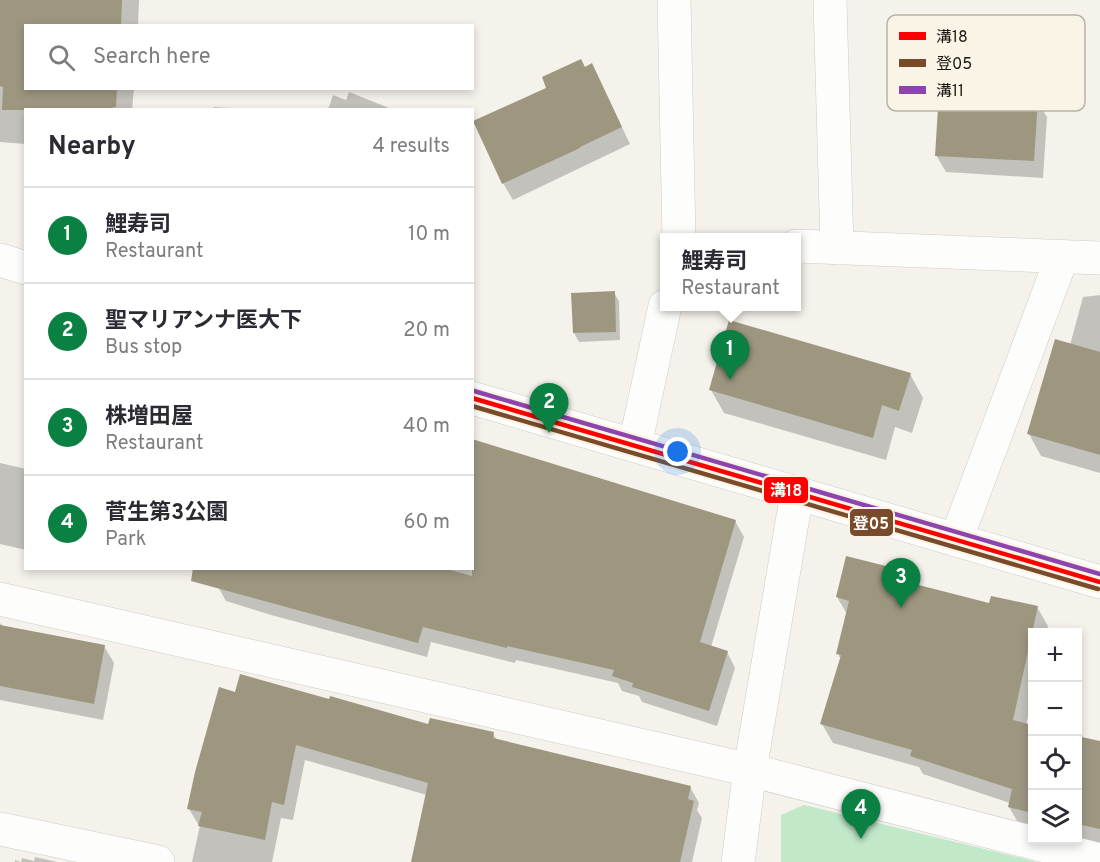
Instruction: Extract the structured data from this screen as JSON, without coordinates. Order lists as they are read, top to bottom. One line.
{"lines":["transit line 溝11","transit line 溝18","transit line 登05"],"legend":["溝18","登05","溝11"],"page":{"search":"Search here","heading":["Nearby","4 results"],"list":[{"mark":"1","name":"鯉寿司","note":"Restaurant","value":"10 m"},{"mark":"2","name":"聖マリアンナ医大下","note":"Bus stop","value":"20 m"},{"mark":"3","name":"株増田屋","note":"Restaurant","value":"40 m"},{"mark":"4","name":"菅生第3公園","note":"Park","value":"60 m"}],"popup":["鯉寿司","Restaurant"],"pins":["1","2","3","4"],"map_buttons":["+","−"]}}
